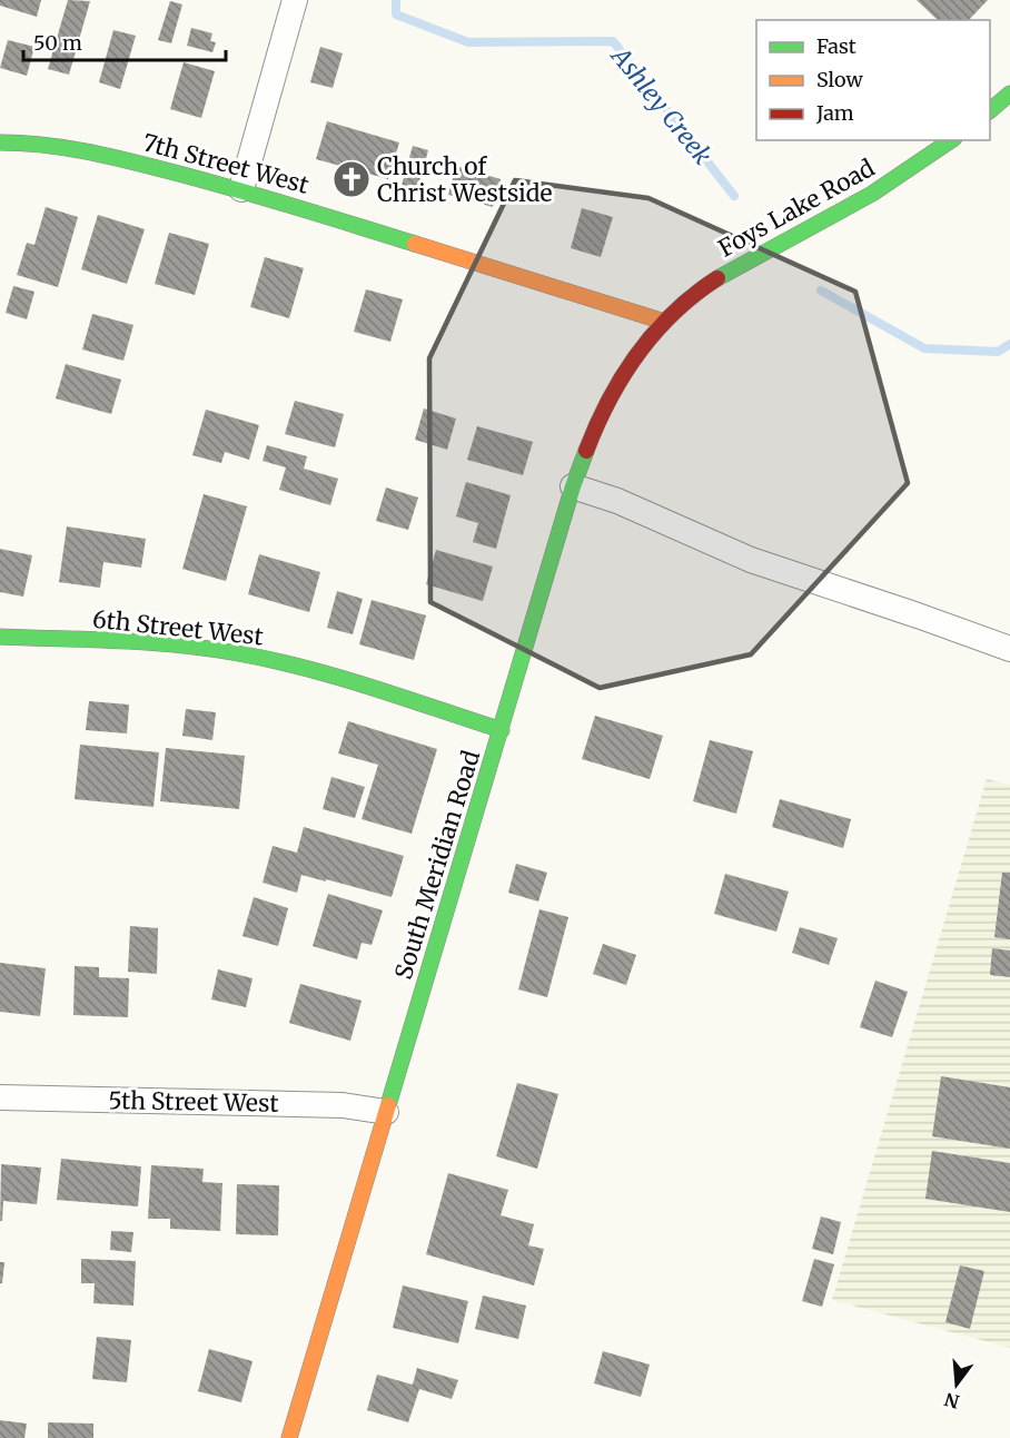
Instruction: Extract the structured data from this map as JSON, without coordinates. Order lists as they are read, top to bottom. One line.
{"streets":{"street":["7th Street West","Foys Lake Road","6th Street West","South Meridian Road","5th Street West"]},"crossings":[["7th Street West","Foys Lake Road"],["7th Street West","South Meridian Road"],["Foys Lake Road","South Meridian Road"],["6th Street West","South Meridian Road"],["South Meridian Road","5th Street West"]],"water":["Ashley Creek"],"places":{"church":["Church of Christ Westside"]},"legend":["Fast","Slow","Jam"],"scale_bar":"50 m","north":"bottom"}
